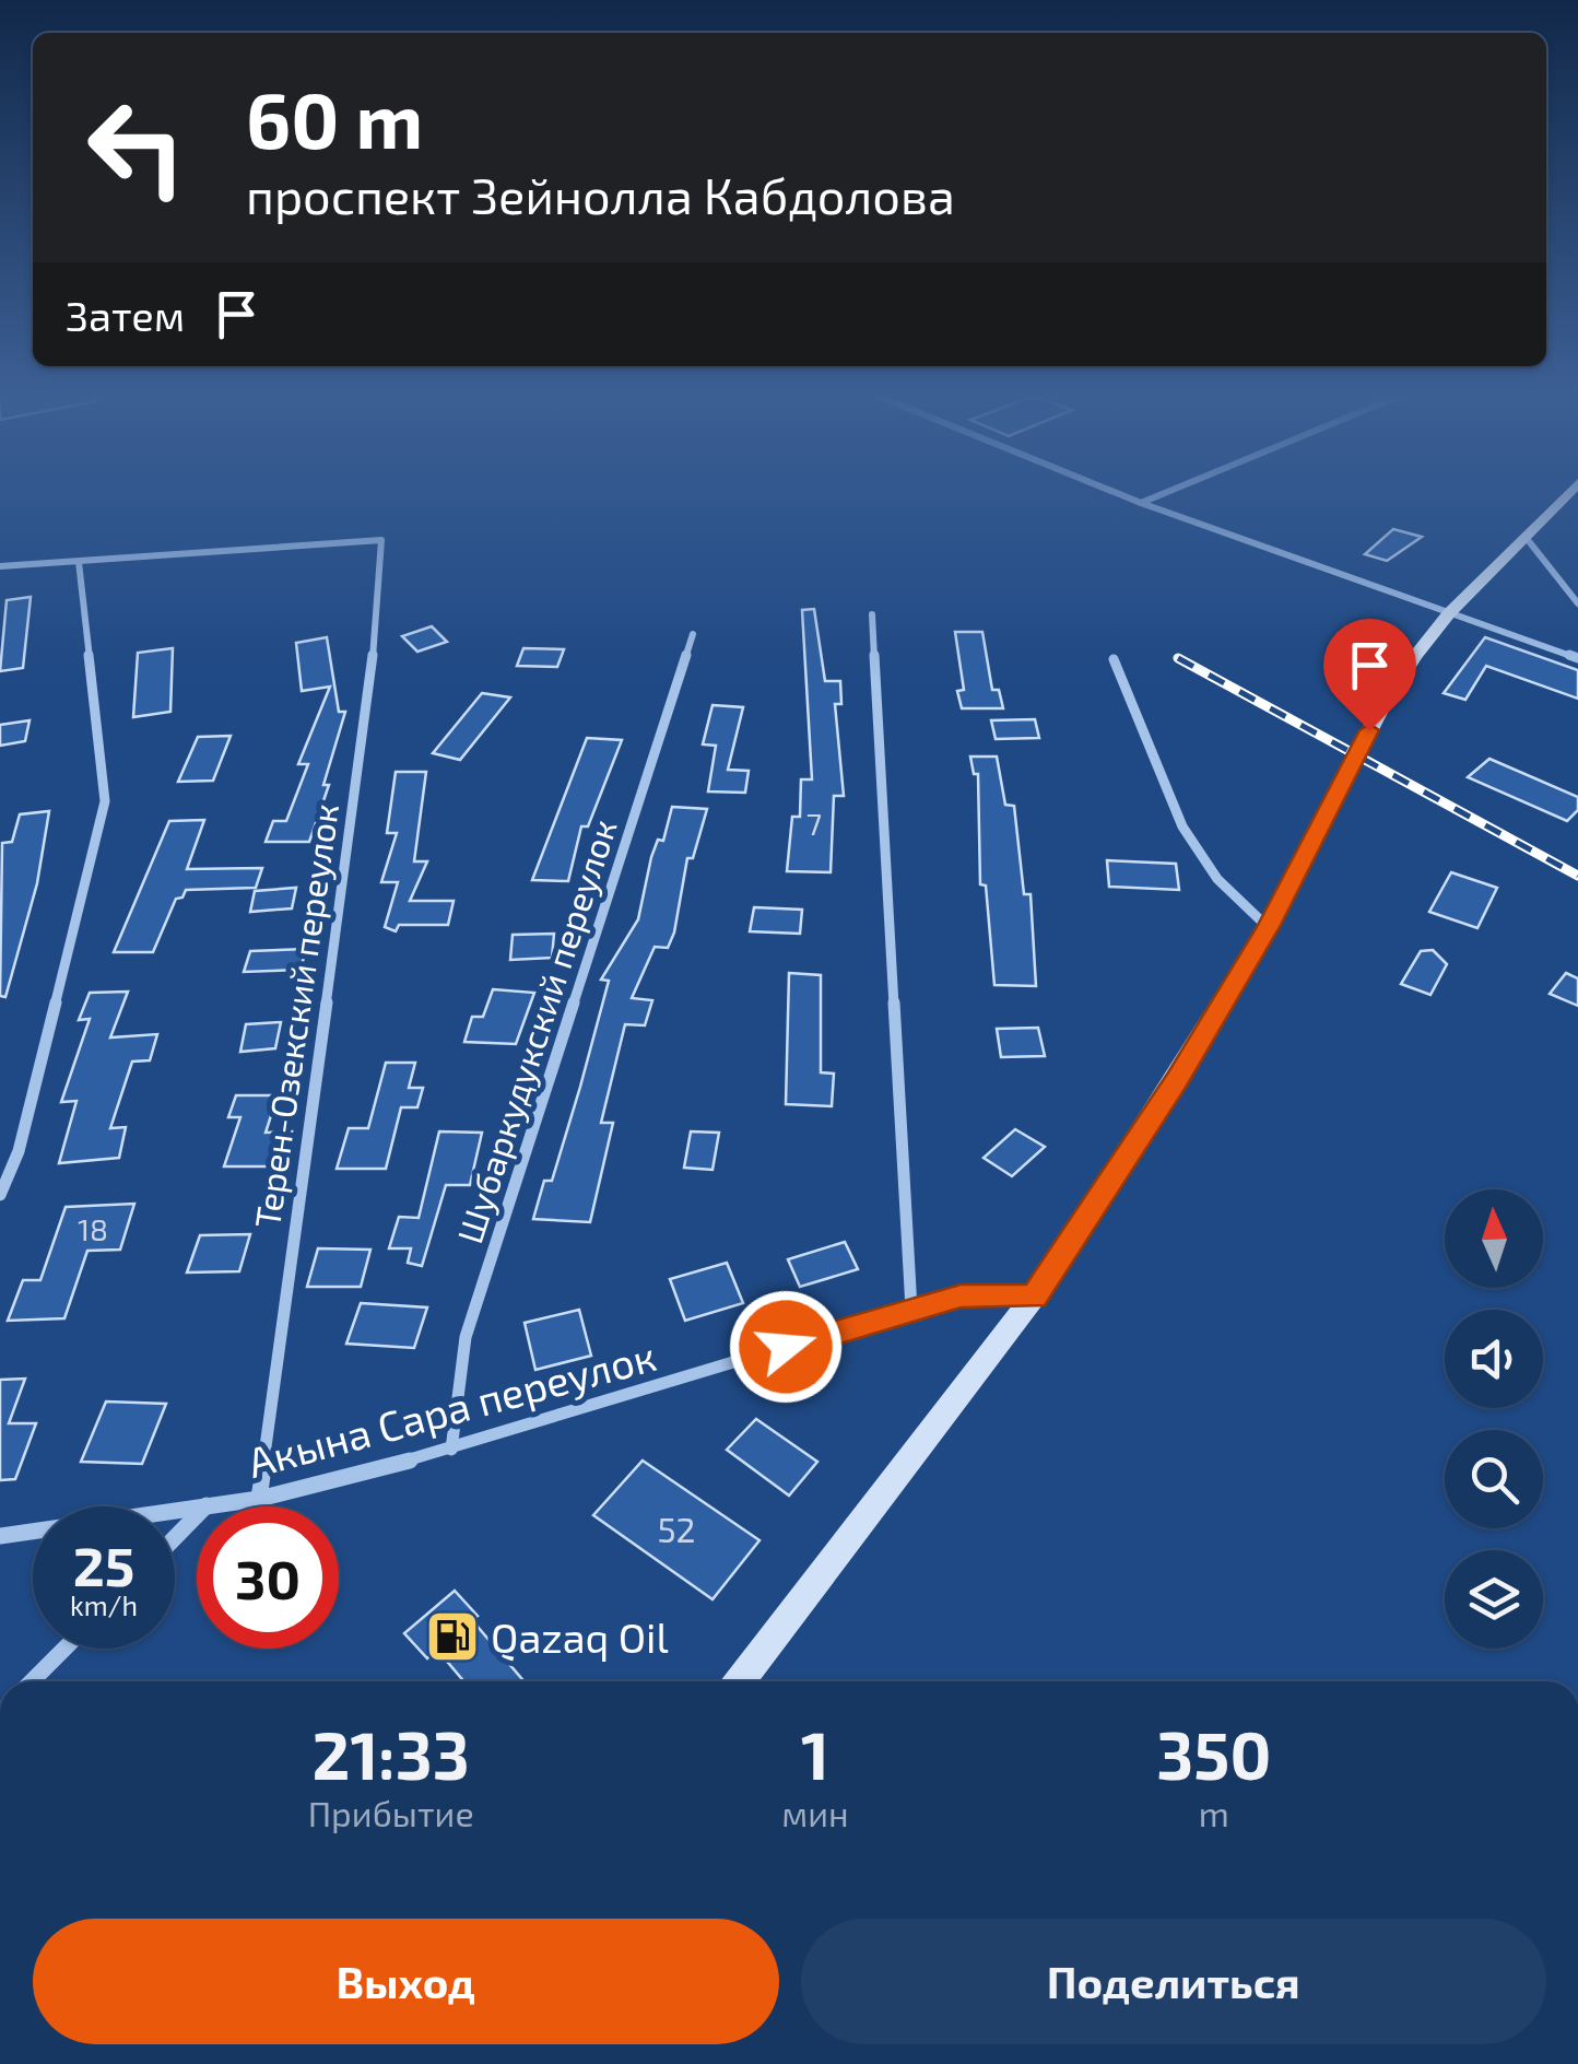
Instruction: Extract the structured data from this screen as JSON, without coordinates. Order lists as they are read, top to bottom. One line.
{"streets":{"street":["Терен-Озекский переулок","Шубаркудукский переулок","Акына Сара переулок"]},"crossings":[["Терен-Озекский переулок","Акына Сара переулок"],["Шубаркудукский переулок","Акына Сара переулок"]],"places":{"fuel station":["Qazaq Oil"]},"house_numbers":["7","18","52"],"north":"top","page":{"turn":["60 m","проспект Зейнолла Кабдолова"],"then":"Затем","speed":"25 km/h","limit":"30","eta":["21:33","Прибытие","1","мин","350","m"],"buttons":["Выход","Поделиться"]}}
